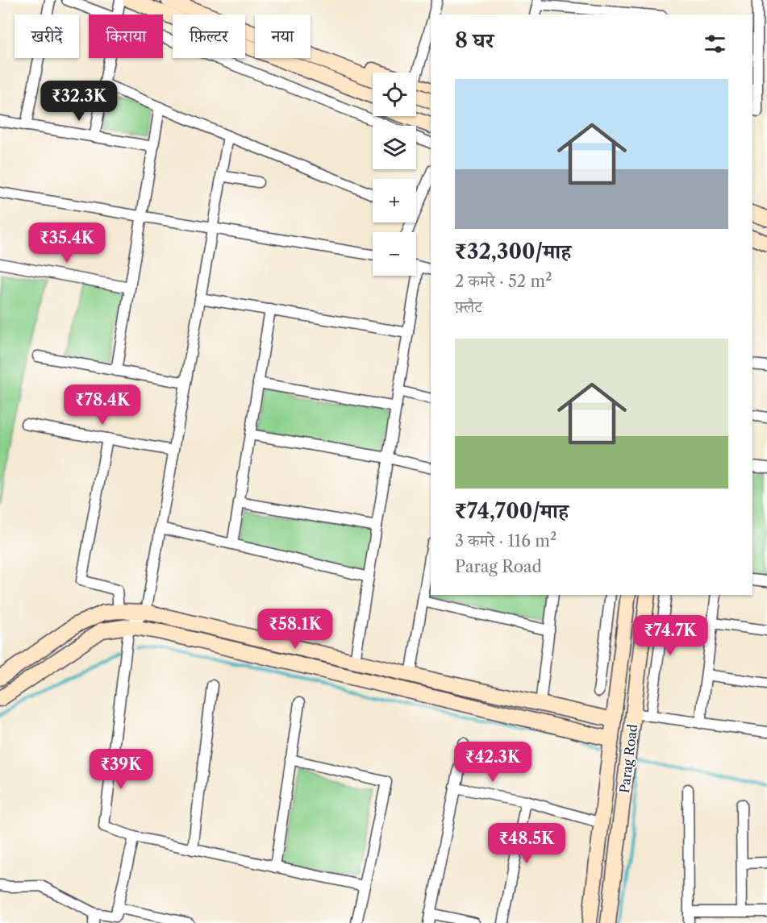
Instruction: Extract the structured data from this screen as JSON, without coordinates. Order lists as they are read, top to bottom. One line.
{"streets":{"street":["Parag Road"]},"page":{"chip":["खरीदें","किराया","फ़िल्टर","नया"],"heading":"8 घर","map_buttons":["+","−"],"list":[{"name":"₹32,300/माह","note":"2 कमरे · 52 m² · फ़्लैट"},{"name":"₹74,700/माह","note":"3 कमरे · 116 m² · Parag Road"}],"price":["₹32.3K","₹35.4K","₹78.4K","₹58.1K","₹74.7K","₹42.3K","₹39K","₹48.5K"]}}
